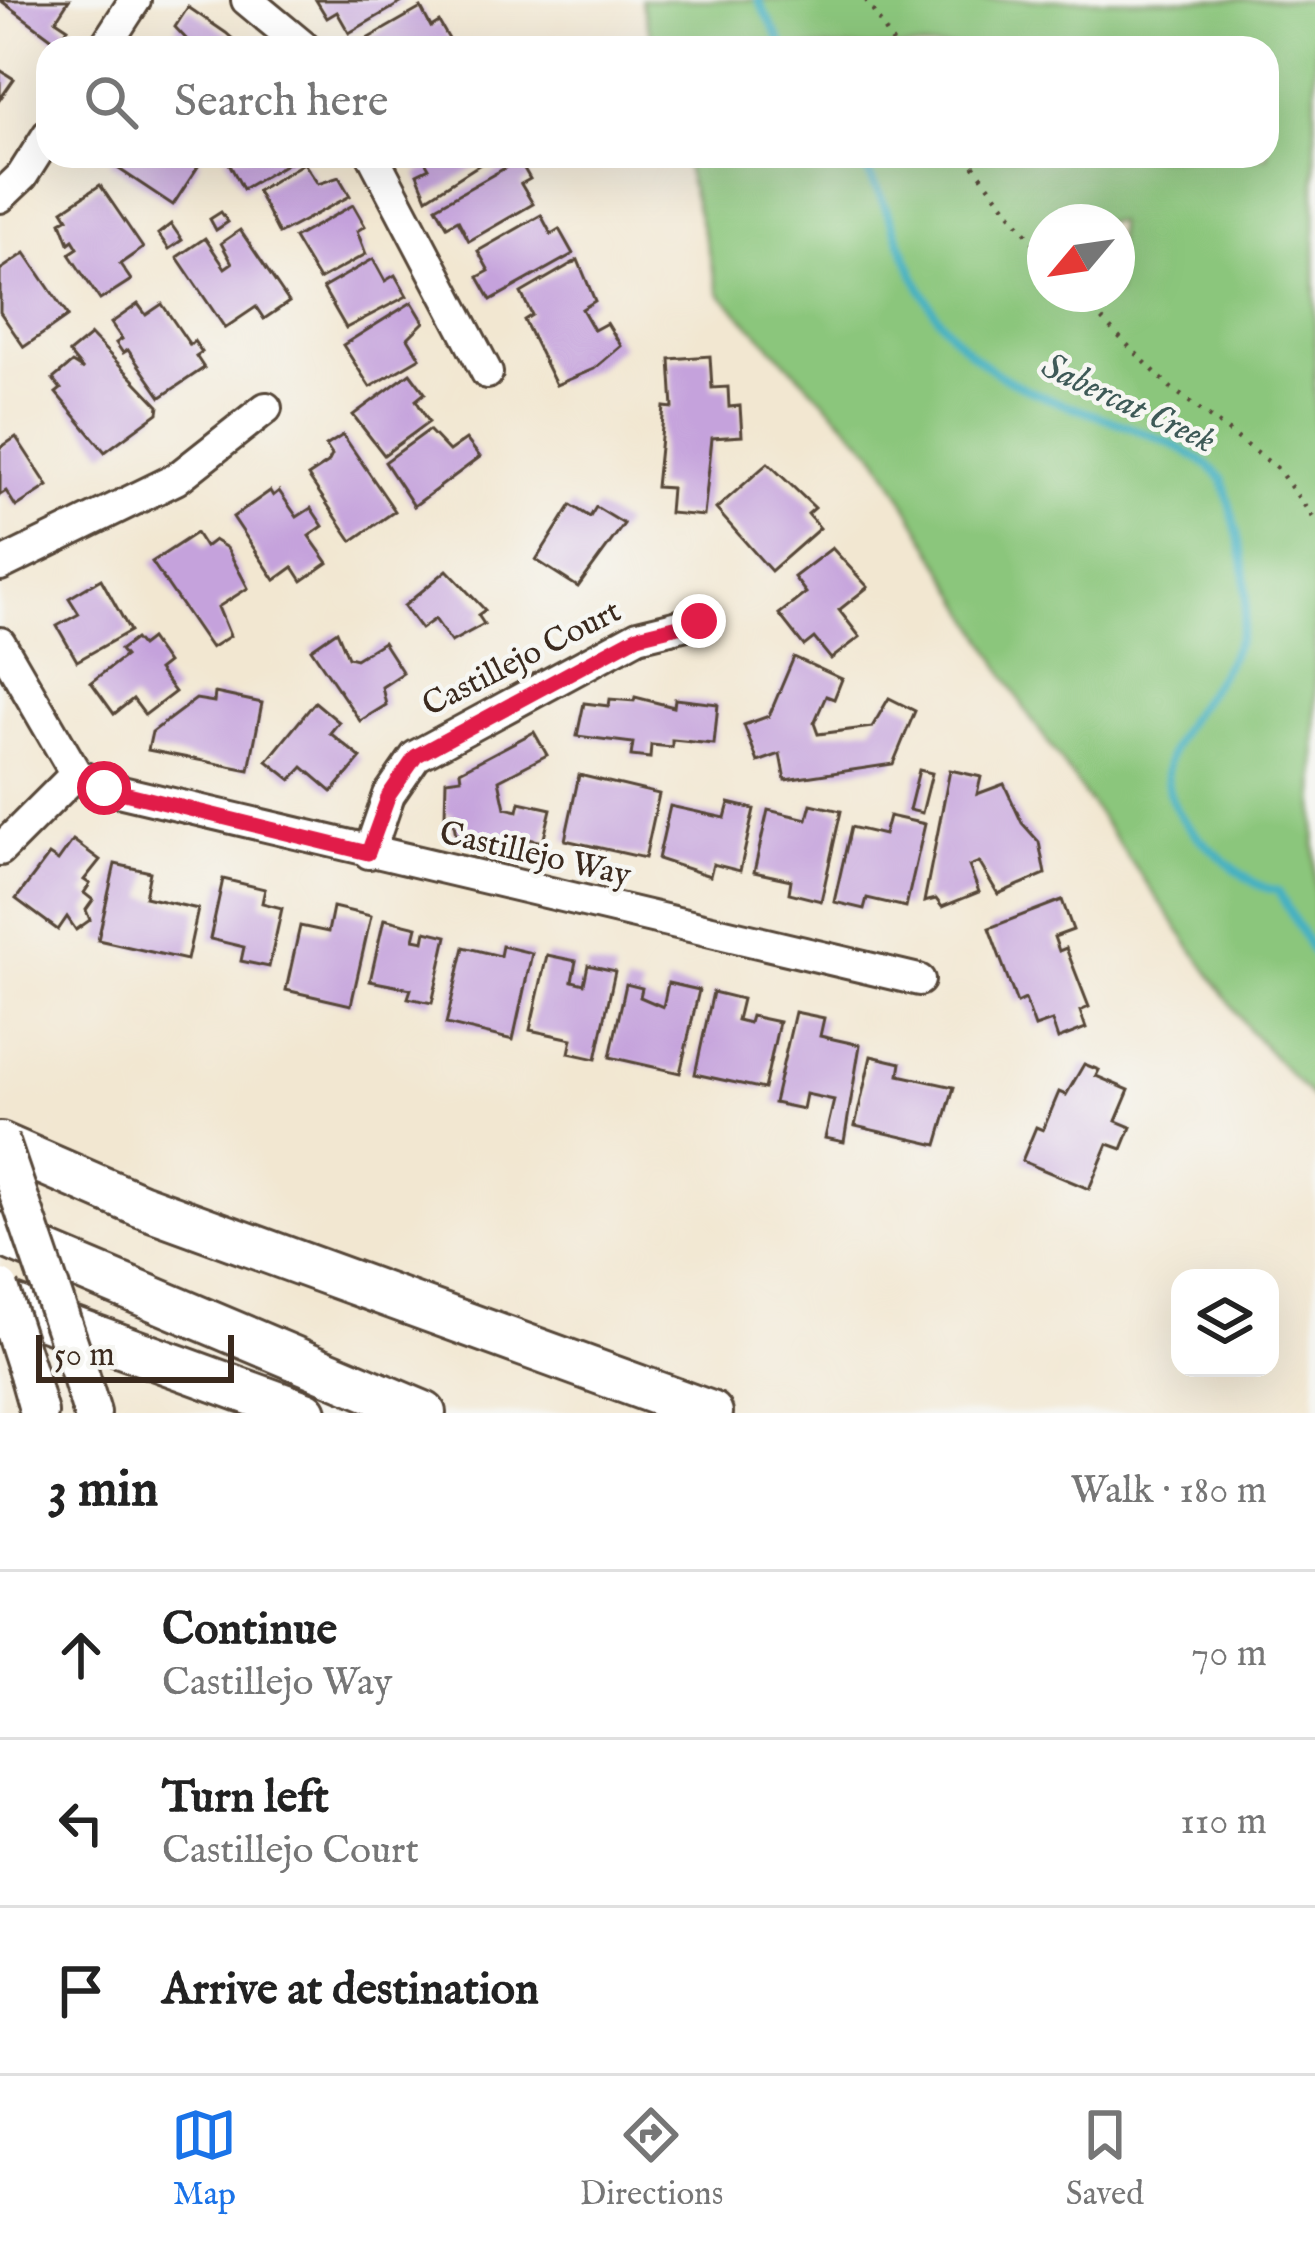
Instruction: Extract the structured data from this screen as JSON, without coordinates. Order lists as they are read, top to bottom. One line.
{"streets":{"street":["Castillejo Court","Castillejo Way"]},"crossings":[["Castillejo Court","Castillejo Way"]],"water":["Sabercat Creek"],"scale_bar":"50 m","north":"bottom left","page":{"search":"Search here","scale":"50 m","heading":["3 min","Walk · 180 m"],"list":[["Continue","Castillejo Way","70 m"],["Turn left","Castillejo Court","110 m"],"Arrive at destination"],"nav":["Map","Directions","Saved"]}}
